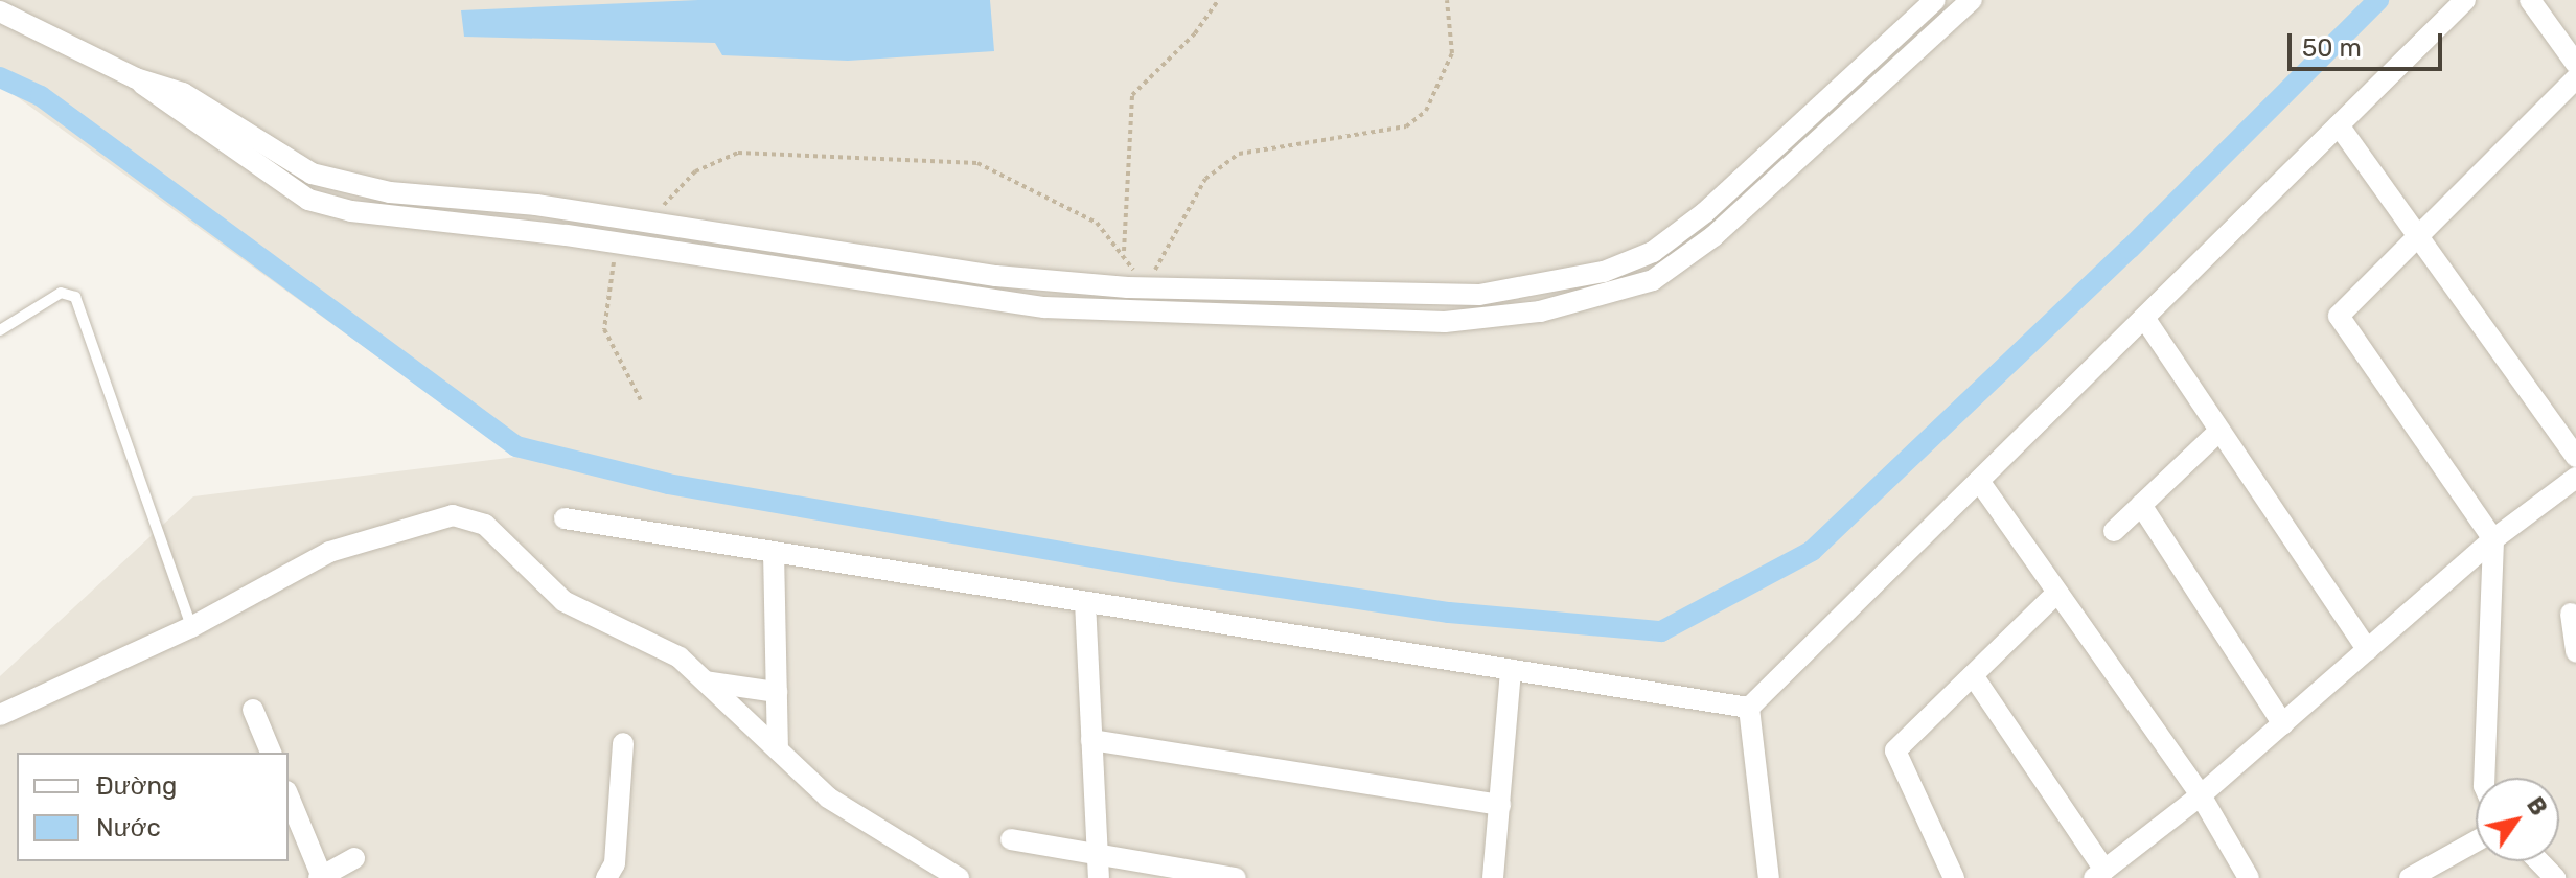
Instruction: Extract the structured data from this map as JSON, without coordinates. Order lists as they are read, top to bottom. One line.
{"legend":["Đường","Nước"],"scale_bar":"50 m","north":"top right"}
